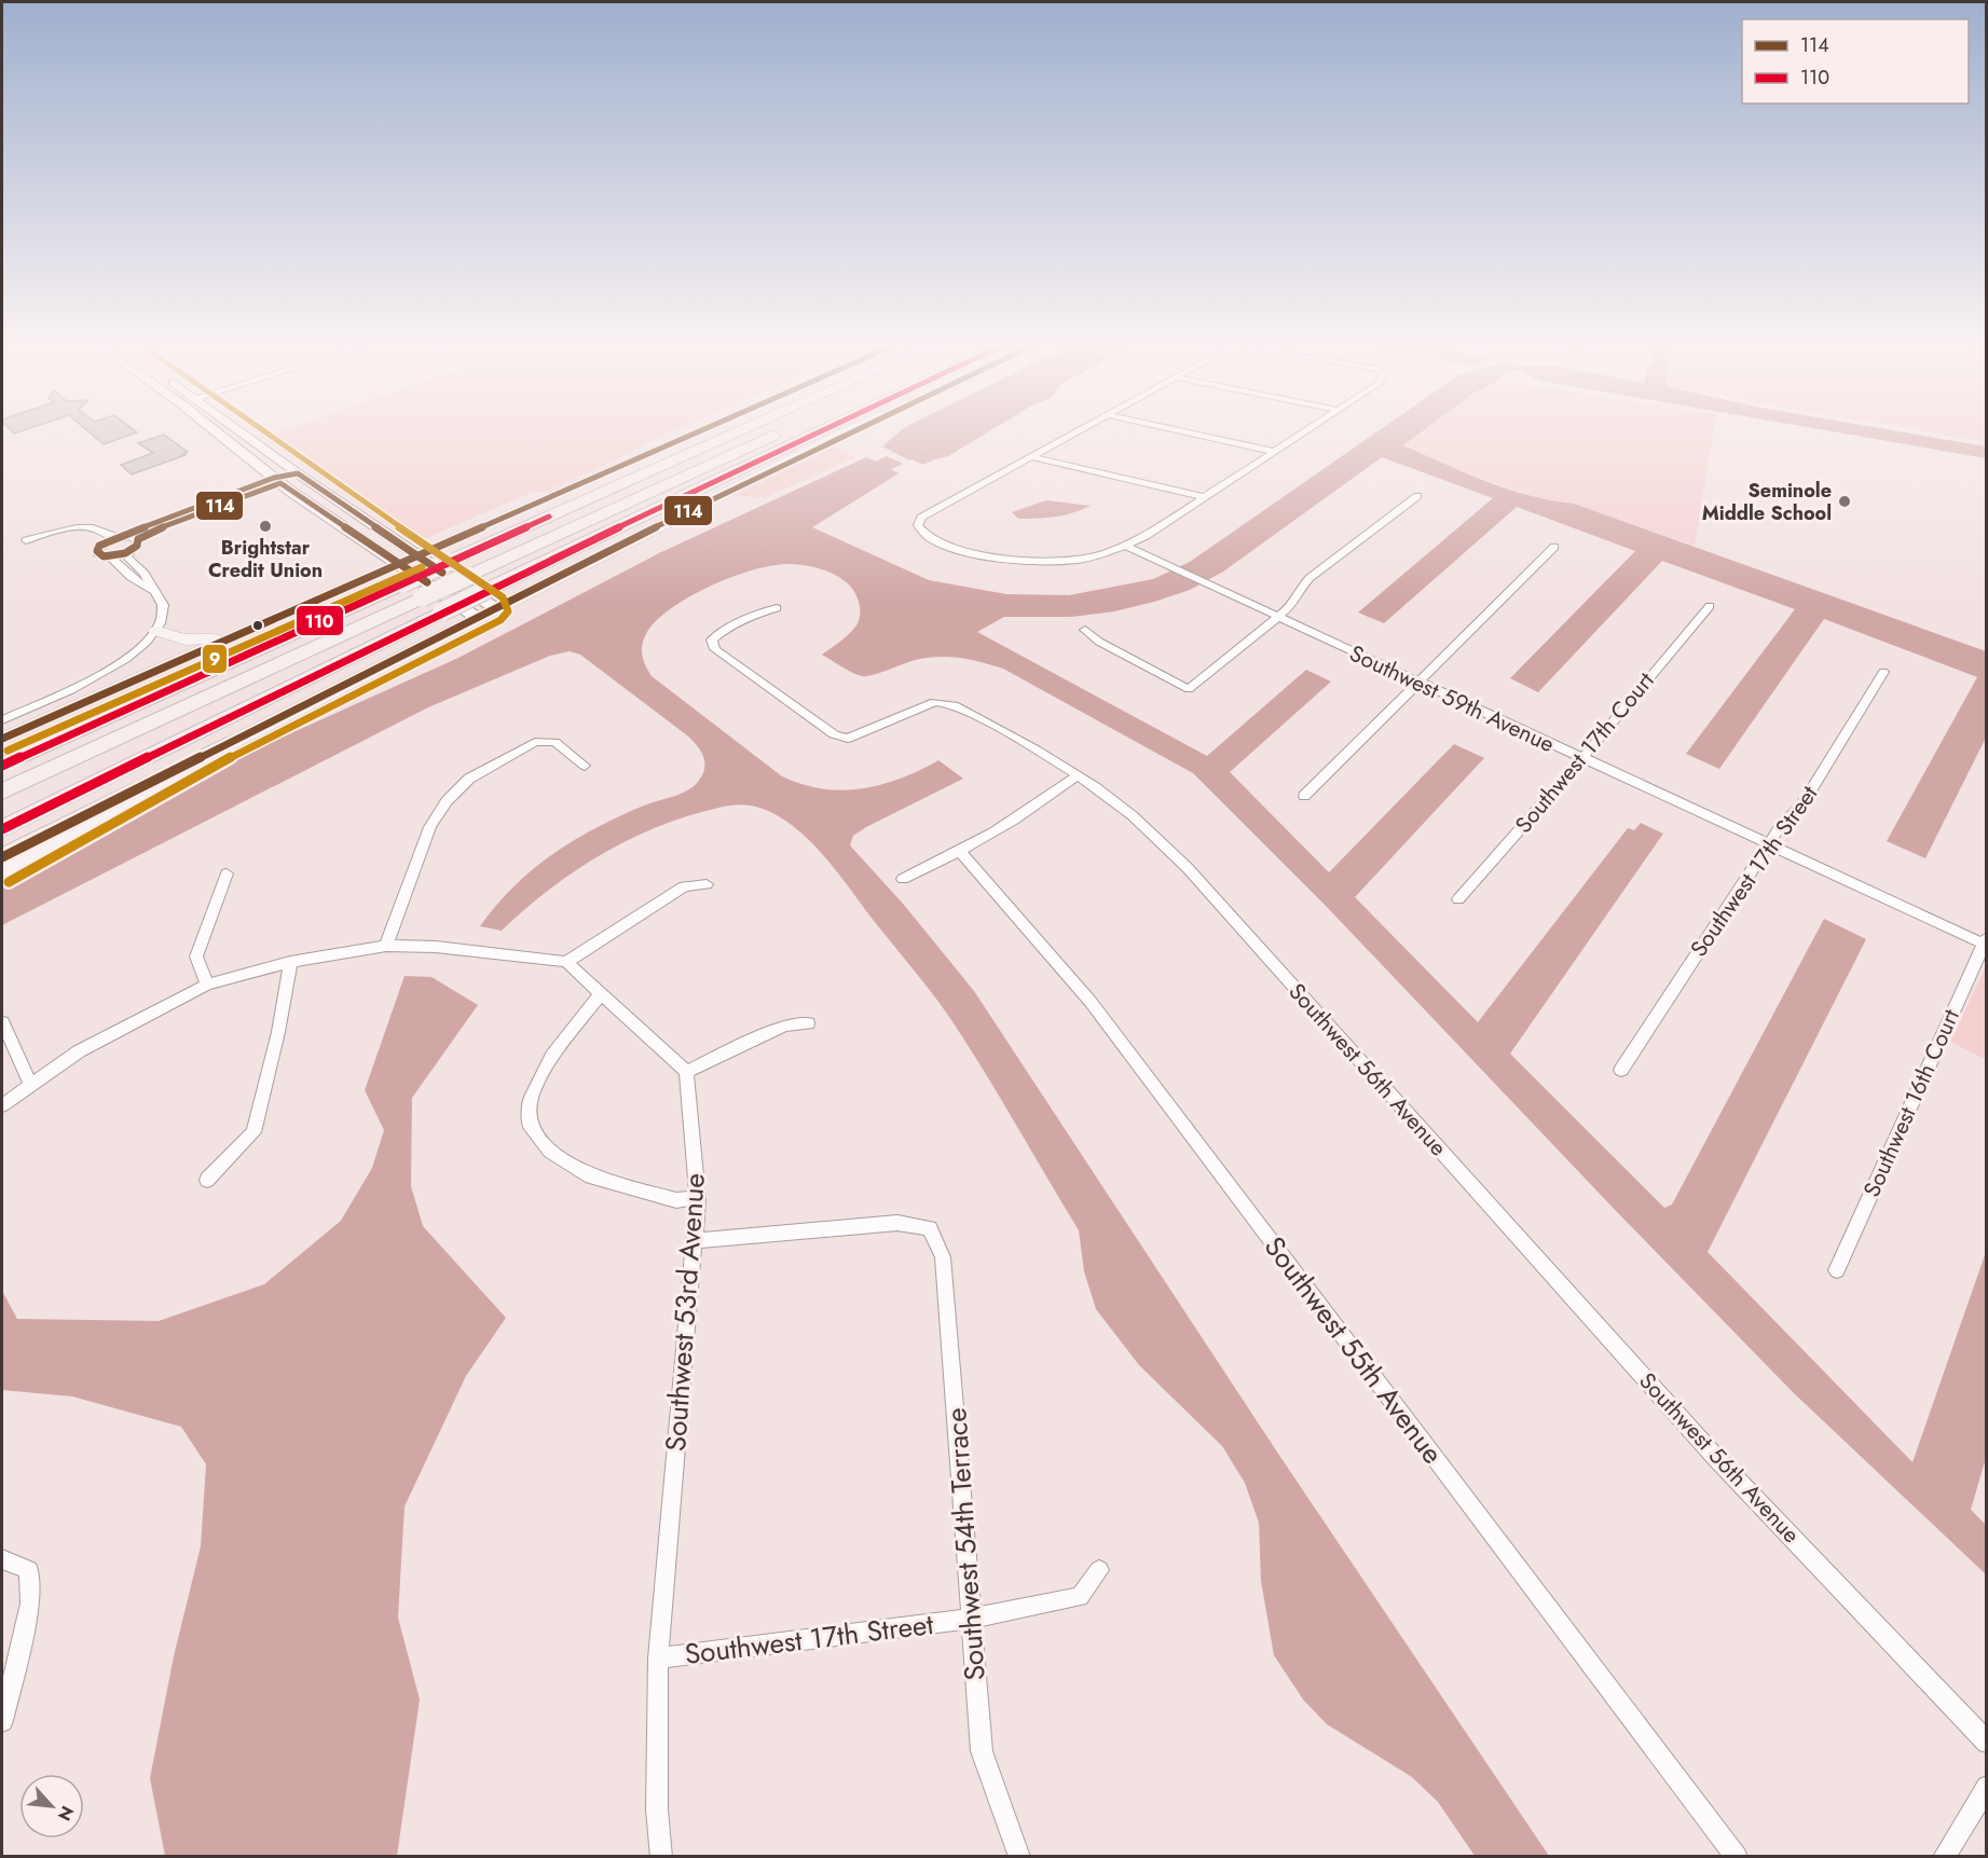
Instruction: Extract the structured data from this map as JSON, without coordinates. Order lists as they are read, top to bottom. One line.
{"streets":{"street":["Southwest 59th Avenue","Southwest 17th Court","Southwest 17th Street","Southwest 56th Avenue","Southwest 16th Court","Southwest 53rd Avenue","Southwest 55th Avenue","Southwest 54th Terrace"]},"crossings":[["Southwest 59th Avenue","Southwest 17th Court"],["Southwest 59th Avenue","Southwest 17th Street"],["Southwest 59th Avenue","Southwest 16th Court"],["Southwest 17th Street","Southwest 53rd Avenue"],["Southwest 17th Street","Southwest 54th Terrace"],["Southwest 53rd Avenue","Southwest 54th Terrace"]],"places":["Seminole Middle School","Brightstar Credit Union"],"lines":["transit line 114","transit line 110","transit line 9"],"legend":["114","110"],"north":"bottom right"}
